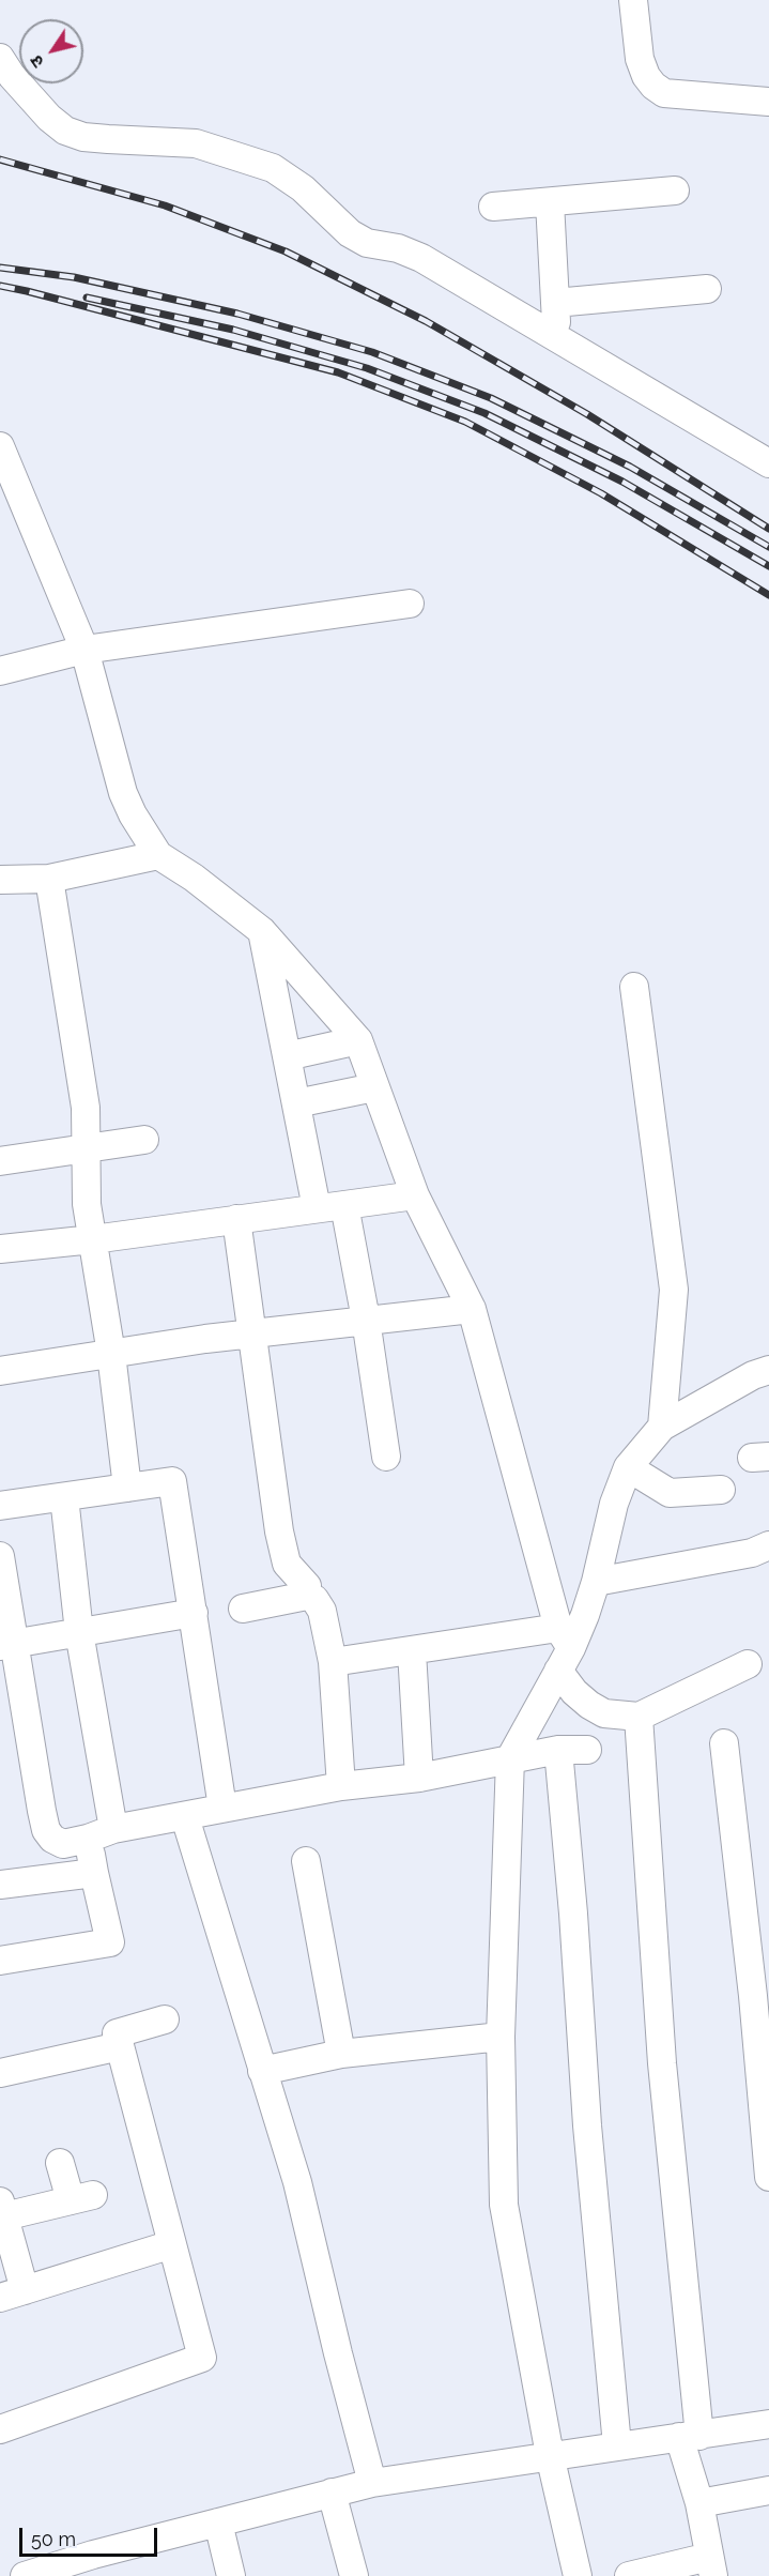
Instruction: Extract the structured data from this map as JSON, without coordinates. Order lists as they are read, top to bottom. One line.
{"scale_bar":"50 m","north":"bottom left"}
